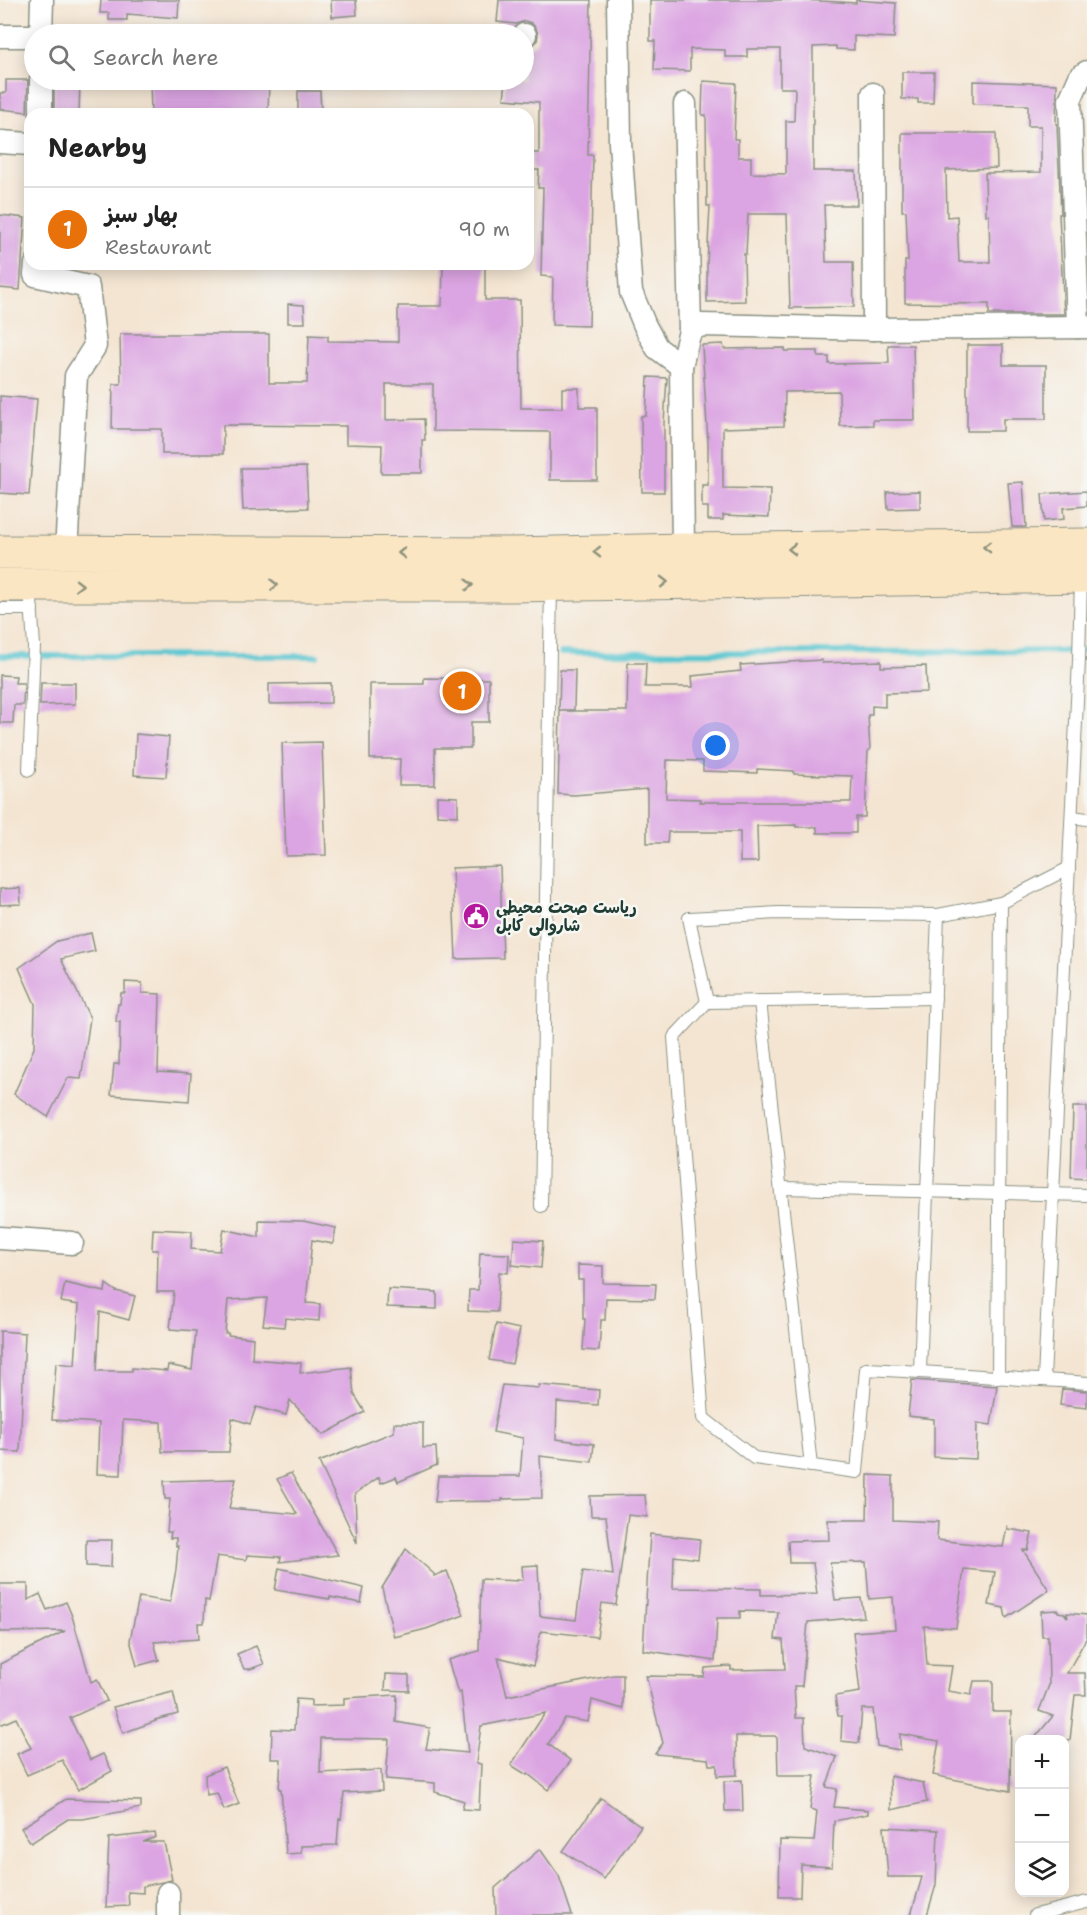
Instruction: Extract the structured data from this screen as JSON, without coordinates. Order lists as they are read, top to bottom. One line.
{"places":{"public building":["ریاست صحت محیطی شاروالی کابل"]},"page":{"search":"Search here","heading":"Nearby","list":[{"mark":"1","name":"بهار سبز","note":"Restaurant","value":"90 m"}],"pins":"1","map_buttons":["+","−"]}}
